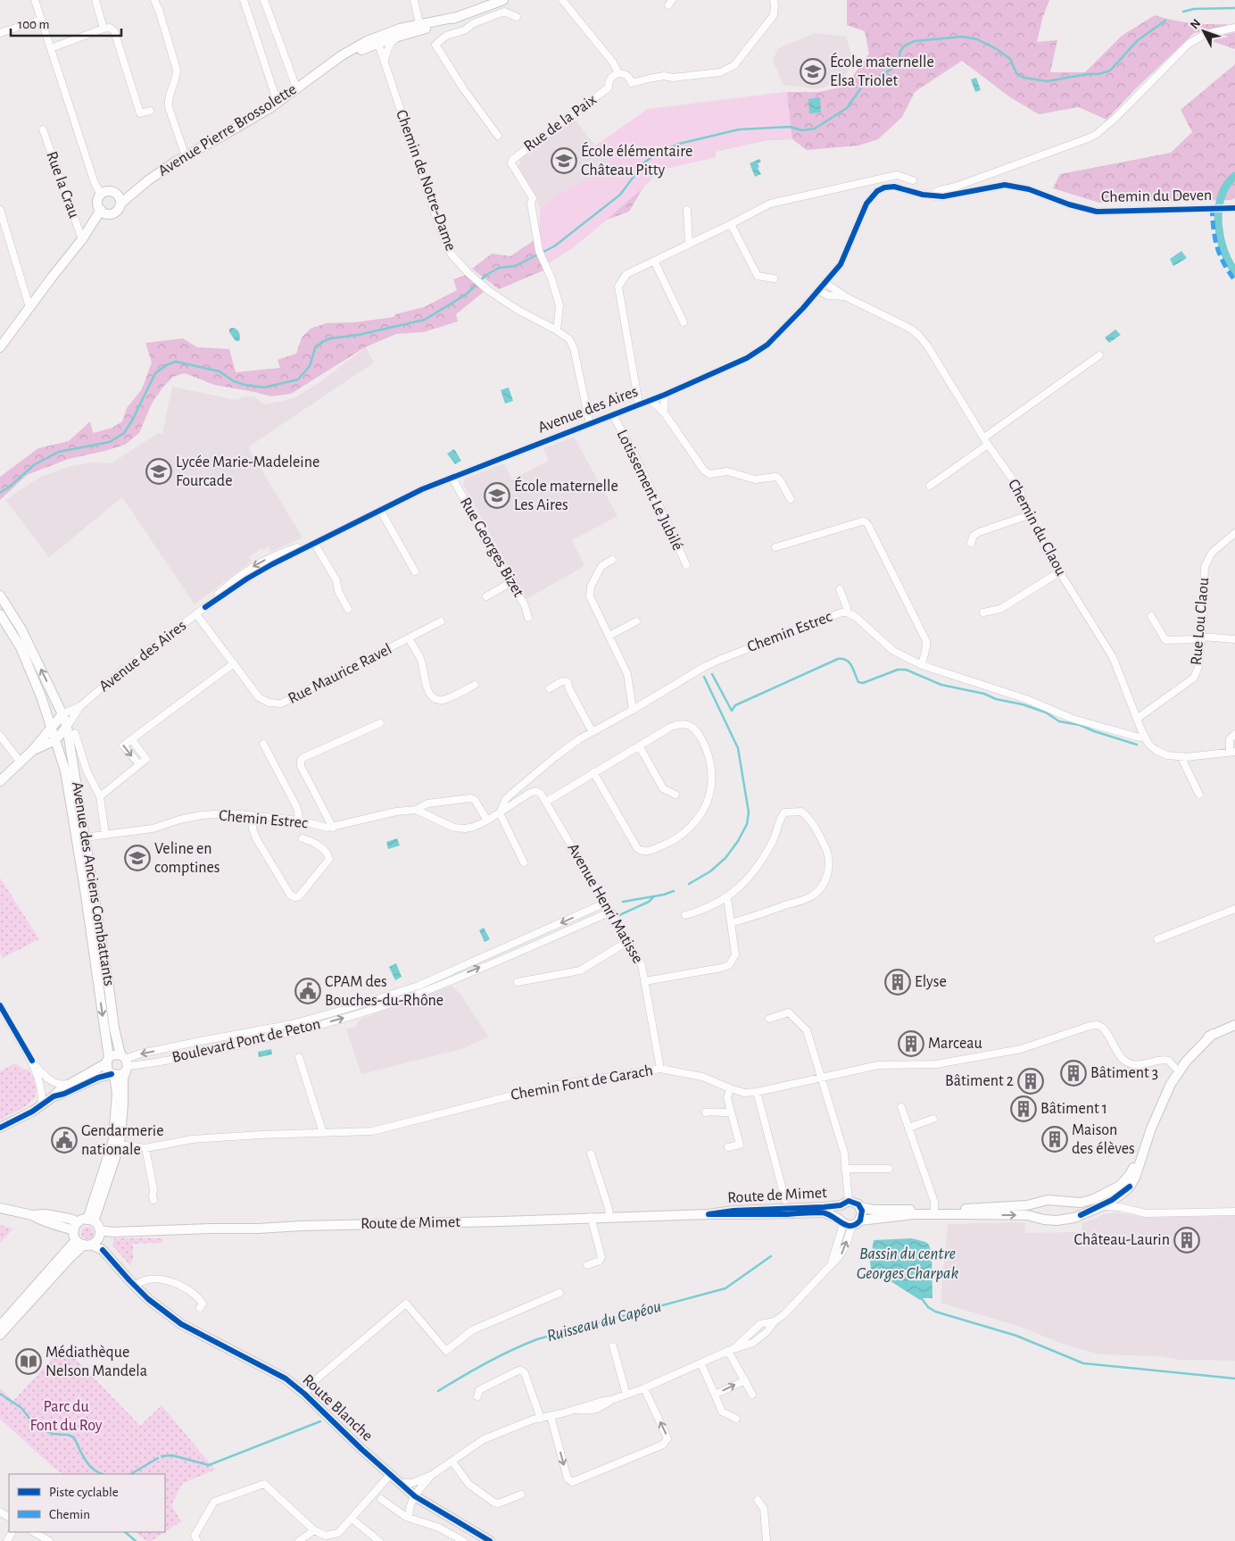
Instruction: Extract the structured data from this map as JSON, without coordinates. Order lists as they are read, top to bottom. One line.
{"streets":{"street":["Rue de la Paix","Avenue Pierre Brossolette","Chemin de Notre-Dame","Rue la Crau","Chemin du Deven","Avenue des Aires","Lotissement Le Jubilé","Chemin du Claou","Rue Georges Bizet","Rue Lou Claou","Chemin Estrec","Rue Maurice Ravel","Avenue des Anciens Combattants","Avenue Henri Matisse","Boulevard Pont de Peton","Chemin Font de Garach","Route de Mimet","Route Blanche"]},"crossings":[["Rue de la Paix","Chemin de Notre-Dame"],["Avenue Pierre Brossolette","Chemin de Notre-Dame"],["Chemin de Notre-Dame","Avenue des Aires"],["Chemin du Deven","Avenue des Aires"],["Avenue des Aires","Lotissement Le Jubilé"],["Avenue des Aires","Chemin du Claou"],["Avenue des Aires","Rue Georges Bizet"],["Avenue des Aires","Rue Maurice Ravel"],["Avenue des Aires","Avenue des Anciens Combattants"],["Chemin du Claou","Rue Lou Claou"],["Chemin du Claou","Chemin Estrec"],["Chemin Estrec","Avenue des Anciens Combattants"],["Avenue des Anciens Combattants","Boulevard Pont de Peton"],["Avenue des Anciens Combattants","Chemin Font de Garach"],["Avenue des Anciens Combattants","Route Blanche"],["Avenue Henri Matisse","Boulevard Pont de Peton"],["Avenue Henri Matisse","Chemin Font de Garach"],["Chemin Font de Garach","Route de Mimet"],["Route de Mimet","Route Blanche"]],"water":["Bassin du centre Georges Charpak","Ruisseau du Capéou"],"parks":["Parc du Font du Roy"],"places":{"school or university":["École maternelle Elsa Triolet","École élémentaire Château Pitty","Lycée Marie-Madeleine Fourcade","École maternelle Les Aires","Veline en comptines"],"building":["Elyse","Marceau","Bâtiment 3","Bâtiment 2","Bâtiment 1","Maison des élèves","Château-Laurin"],"public building":["CPAM des Bouches-du-Rhône","Gendarmerie nationale"],"library":["Médiathèque Nelson Mandela"]},"legend":["Piste cyclable","Chemin"],"scale_bar":"100 m","north":"top left"}
